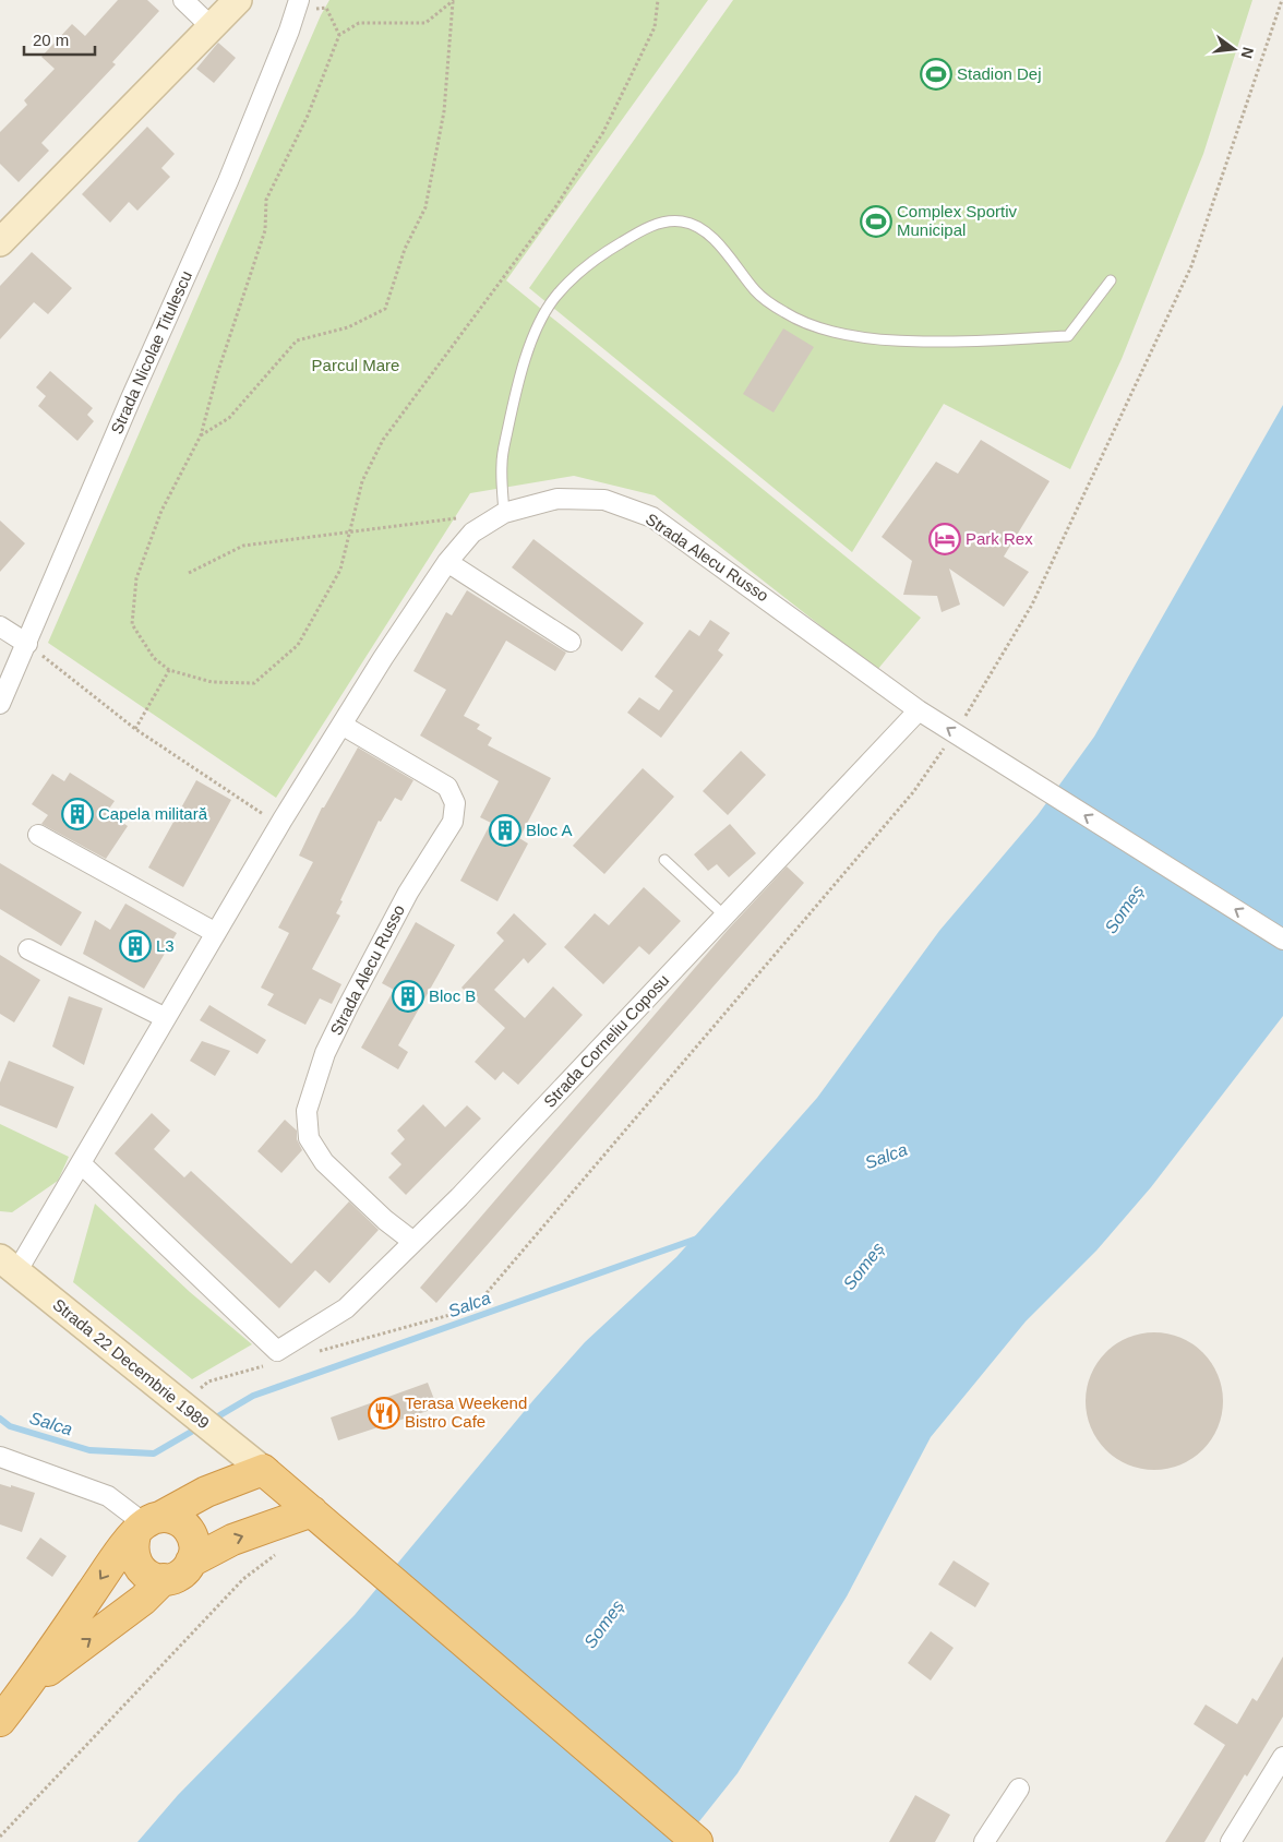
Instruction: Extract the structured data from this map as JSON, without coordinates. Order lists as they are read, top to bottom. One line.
{"streets":{"main road":["Strada 22 Decembrie 1989"],"street":["Strada Nicolae Titulescu","Strada Alecu Russo","Strada Corneliu Coposu"]},"crossings":[["Strada Alecu Russo","Strada Corneliu Coposu"],["Strada Alecu Russo","Strada 22 Decembrie 1989"]],"water":["Someș","Salca"],"parks":["Parcul Mare"],"places":{"sports":["Stadion Dej","Complex Sportiv Municipal"],"hotel":["Park Rex"],"building":["Capela militară","Bloc A","L3","Bloc B"],"restaurant":["Terasa Weekend Bistro Cafe"]},"scale_bar":"20 m","north":"right"}
